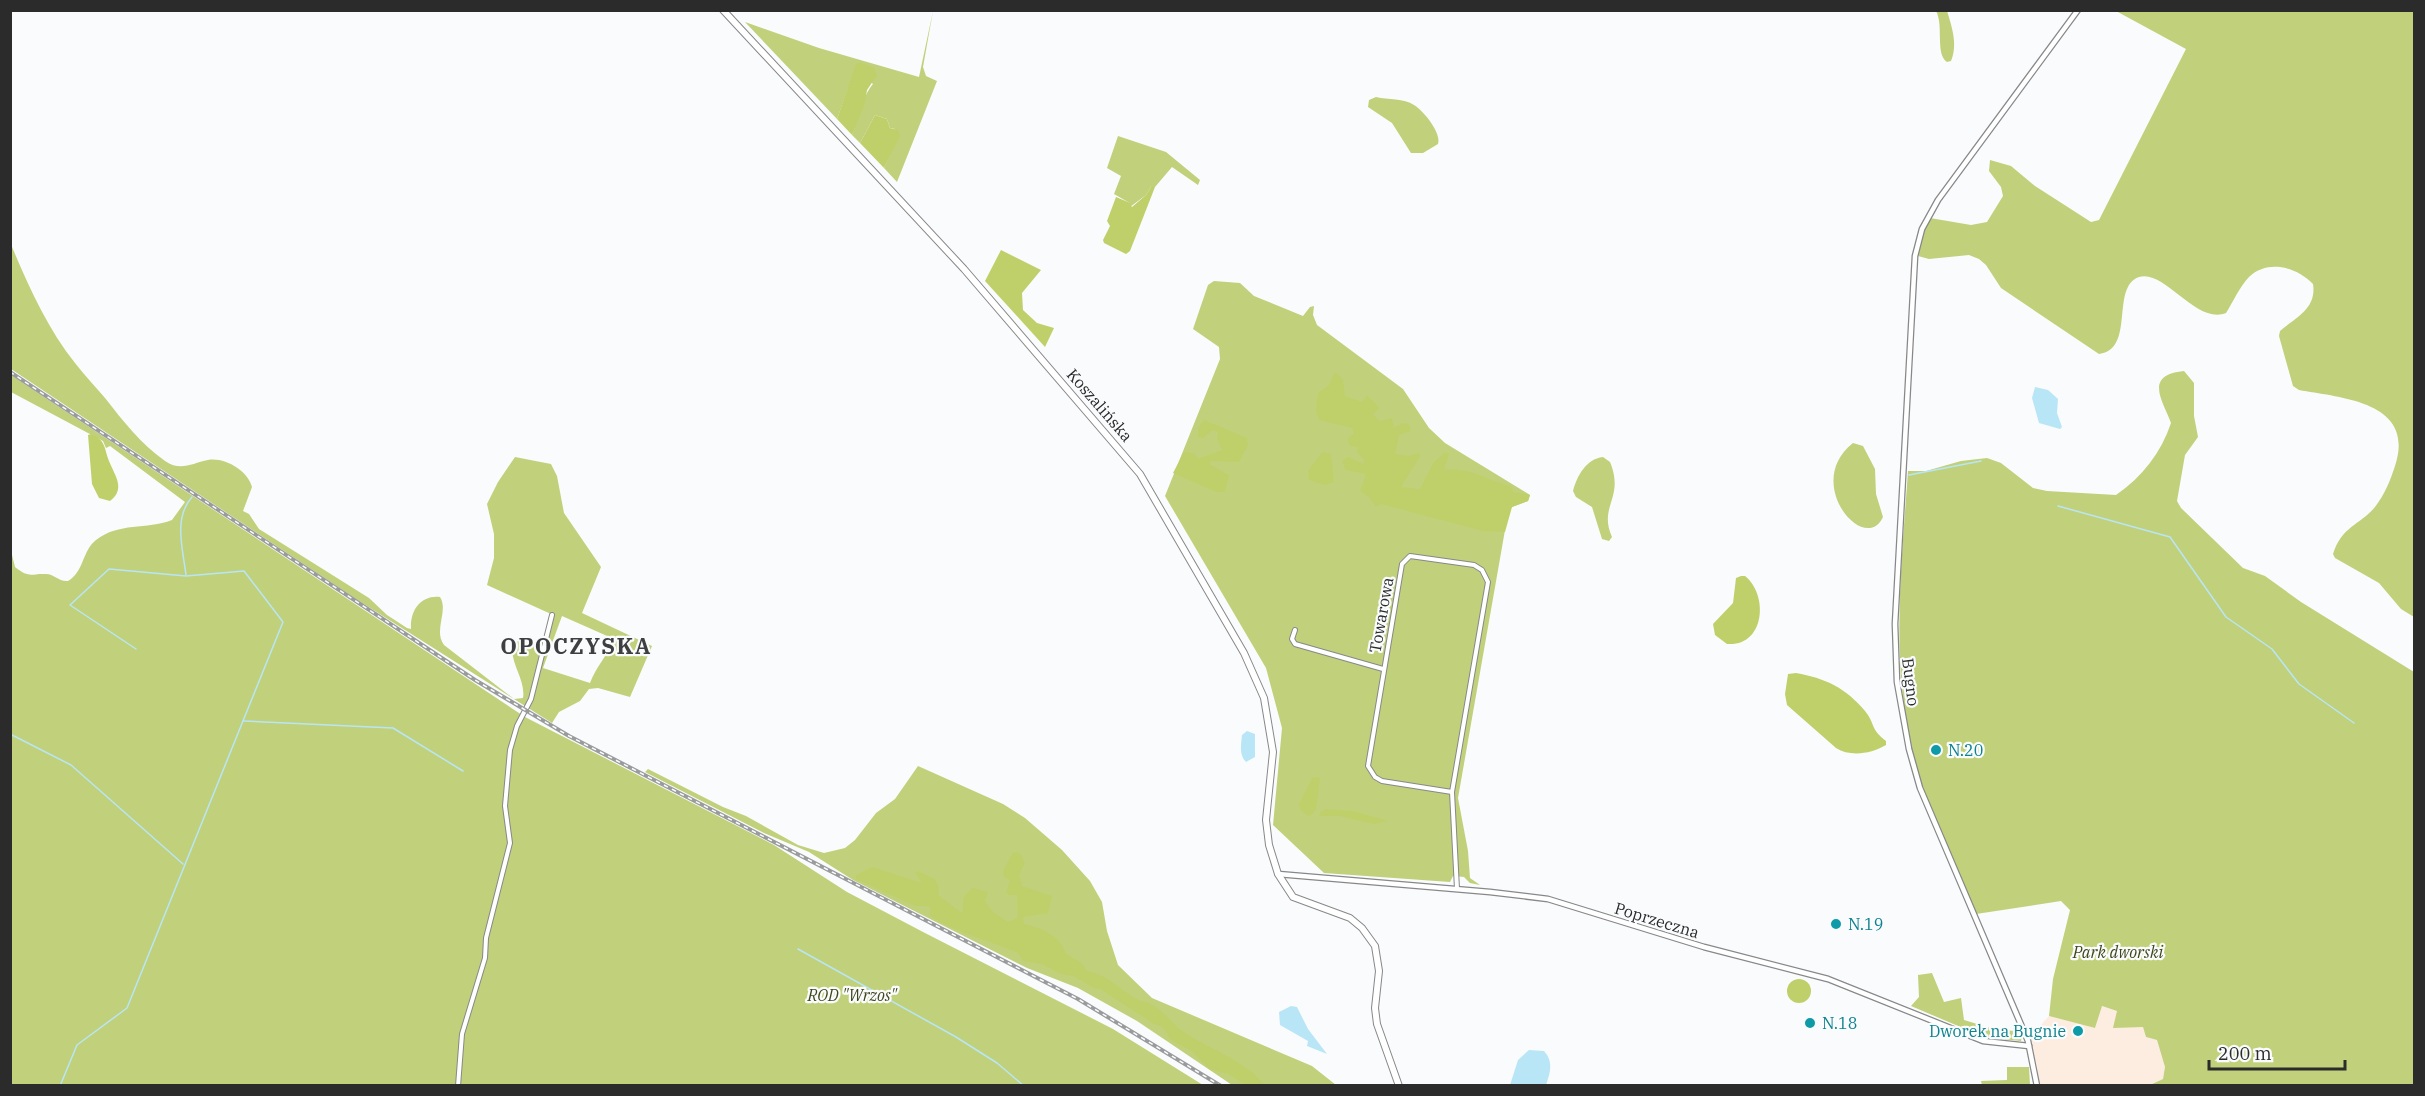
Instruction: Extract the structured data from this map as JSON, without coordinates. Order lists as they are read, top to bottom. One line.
{"streets":{"highway":["Koszalińska"],"street":["Towarowa","Bugno","Poprzeczna"]},"crossings":[["Koszalińska","Poprzeczna"],["Bugno","Poprzeczna"]],"districts":["OPOCZYSKA"],"parks":["Park dworski","ROD \"Wrzos\""],"places":["N.20","N.19","N.18","Dworek na Bugnie"],"scale_bar":"200 m"}
